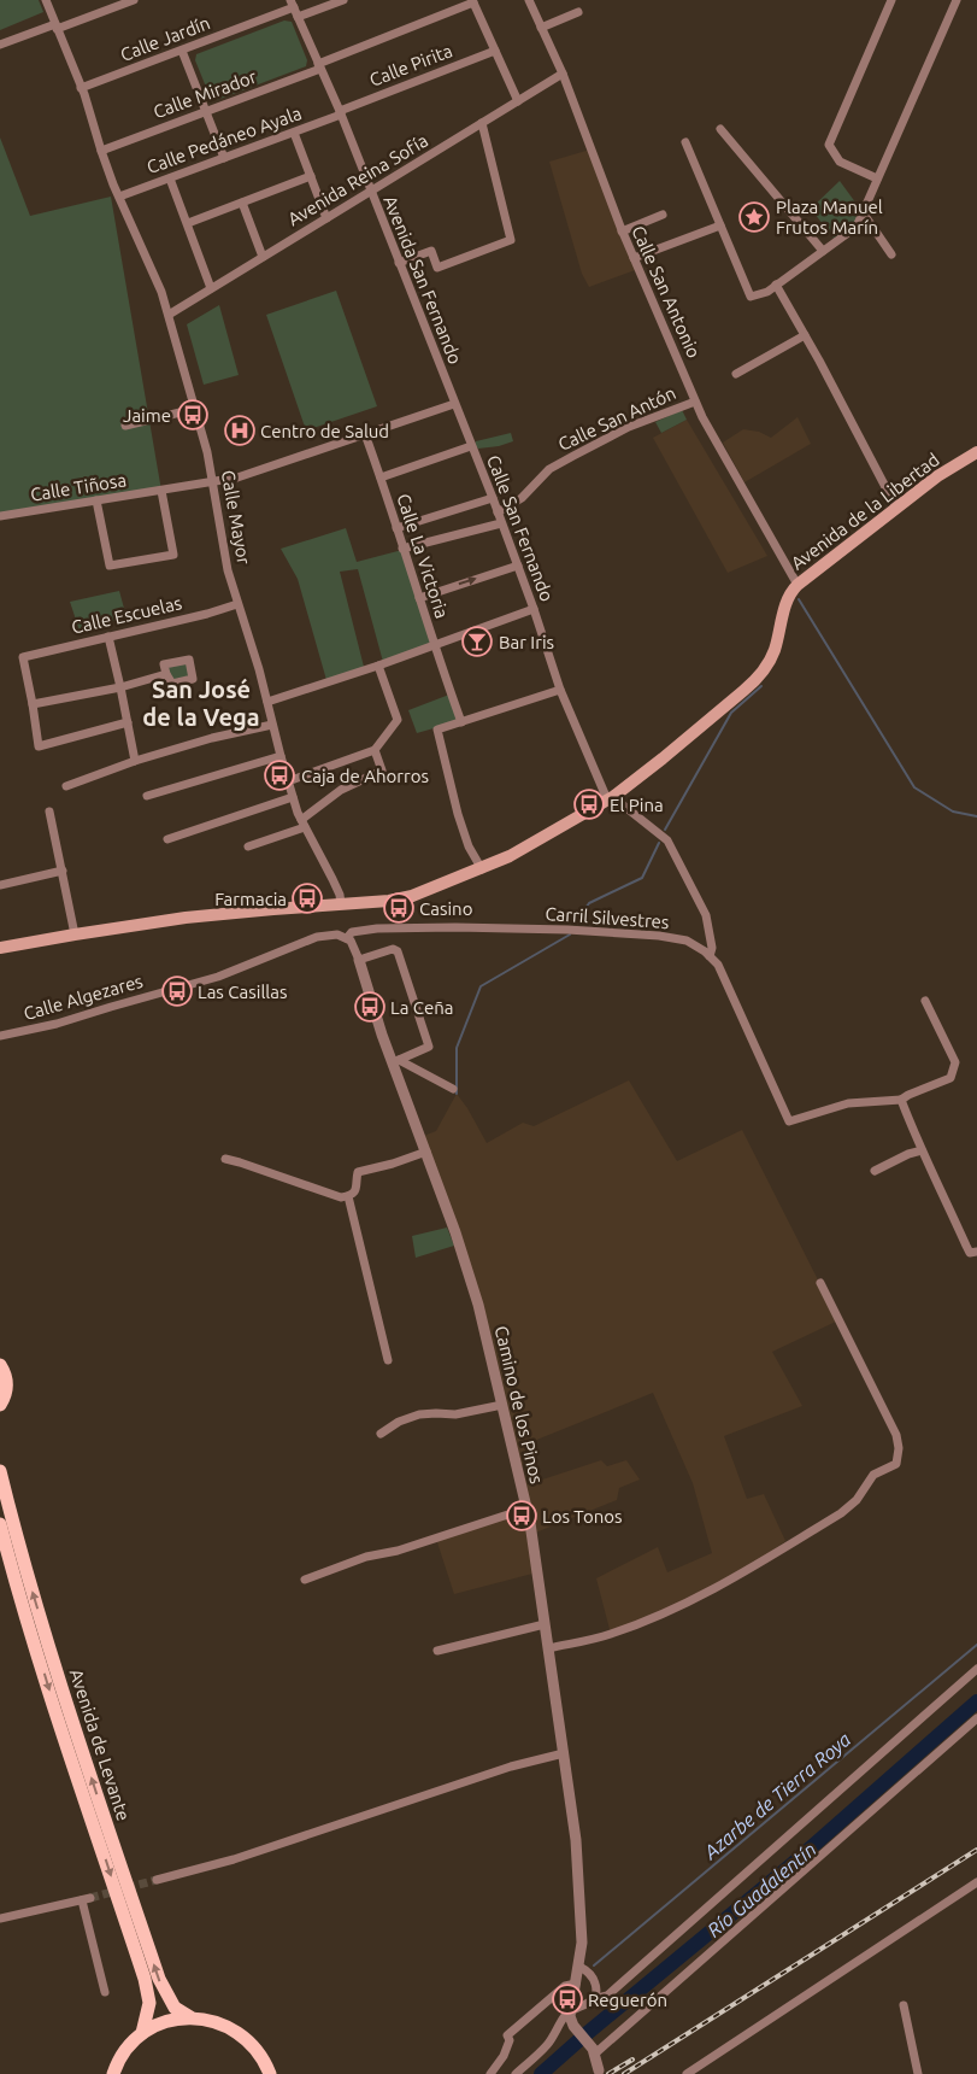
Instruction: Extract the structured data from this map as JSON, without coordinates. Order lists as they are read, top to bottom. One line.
{"streets":{"main road":["Avenida de la Libertad","Avenida de Levante"],"street":["Calle Jardín","Calle Pirita","Calle Mirador","Calle Pedáneo Ayala","Avenida Reina Sofía","Avenida San Fernando","Calle San Antonio","Calle San Antón","Calle Tiñosa","Calle Mayor","Calle San Fernando","Calle La Victoria","Calle Escuelas","Carril Silvestres","Calle Algezares","Camino de los Pinos"]},"crossings":[["Calle Jardín","Avenida San Fernando"],["Calle Jardín","Calle Mayor"],["Calle Pirita","Calle Pedáneo Ayala"],["Calle Pirita","Avenida San Fernando"],["Calle Mirador","Avenida San Fernando"],["Calle Mirador","Calle Mayor"],["Calle Pedáneo Ayala","Avenida San Fernando"],["Calle Pedáneo Ayala","Calle Mayor"],["Avenida Reina Sofía","Avenida San Fernando"],["Avenida Reina Sofía","Calle San Antonio"],["Avenida Reina Sofía","Calle Mayor"],["Avenida San Fernando","Calle Tiñosa"],["Avenida San Fernando","Calle San Fernando"],["Calle San Antonio","Calle San Antón"],["Calle San Antonio","Avenida de la Libertad"],["Calle San Antón","Calle San Fernando"],["Calle Tiñosa","Calle Mayor"],["Calle Tiñosa","Calle San Fernando"],["Calle Tiñosa","Calle La Victoria"],["Avenida de la Libertad","Calle Mayor"],["Avenida de la Libertad","Calle San Fernando"],["Calle Mayor","Calle Escuelas"],["Carril Silvestres","Calle Algezares"],["Carril Silvestres","Camino de los Pinos"],["Calle Algezares","Camino de los Pinos"]],"districts":["San José de la Vega"],"water":["Azarbe de Tierra Roya","Río Guadalentín"],"places":{"place":["Plaza Manuel Frutos Marín"],"bus stop":["Jaime","Caja de Ahorros","El Pina","Farmacia","Casino","Las Casillas","La Ceña","Los Tonos","Reguerón"],"hospital":["Centro de Salud"],"bar":["Bar Iris"]}}
